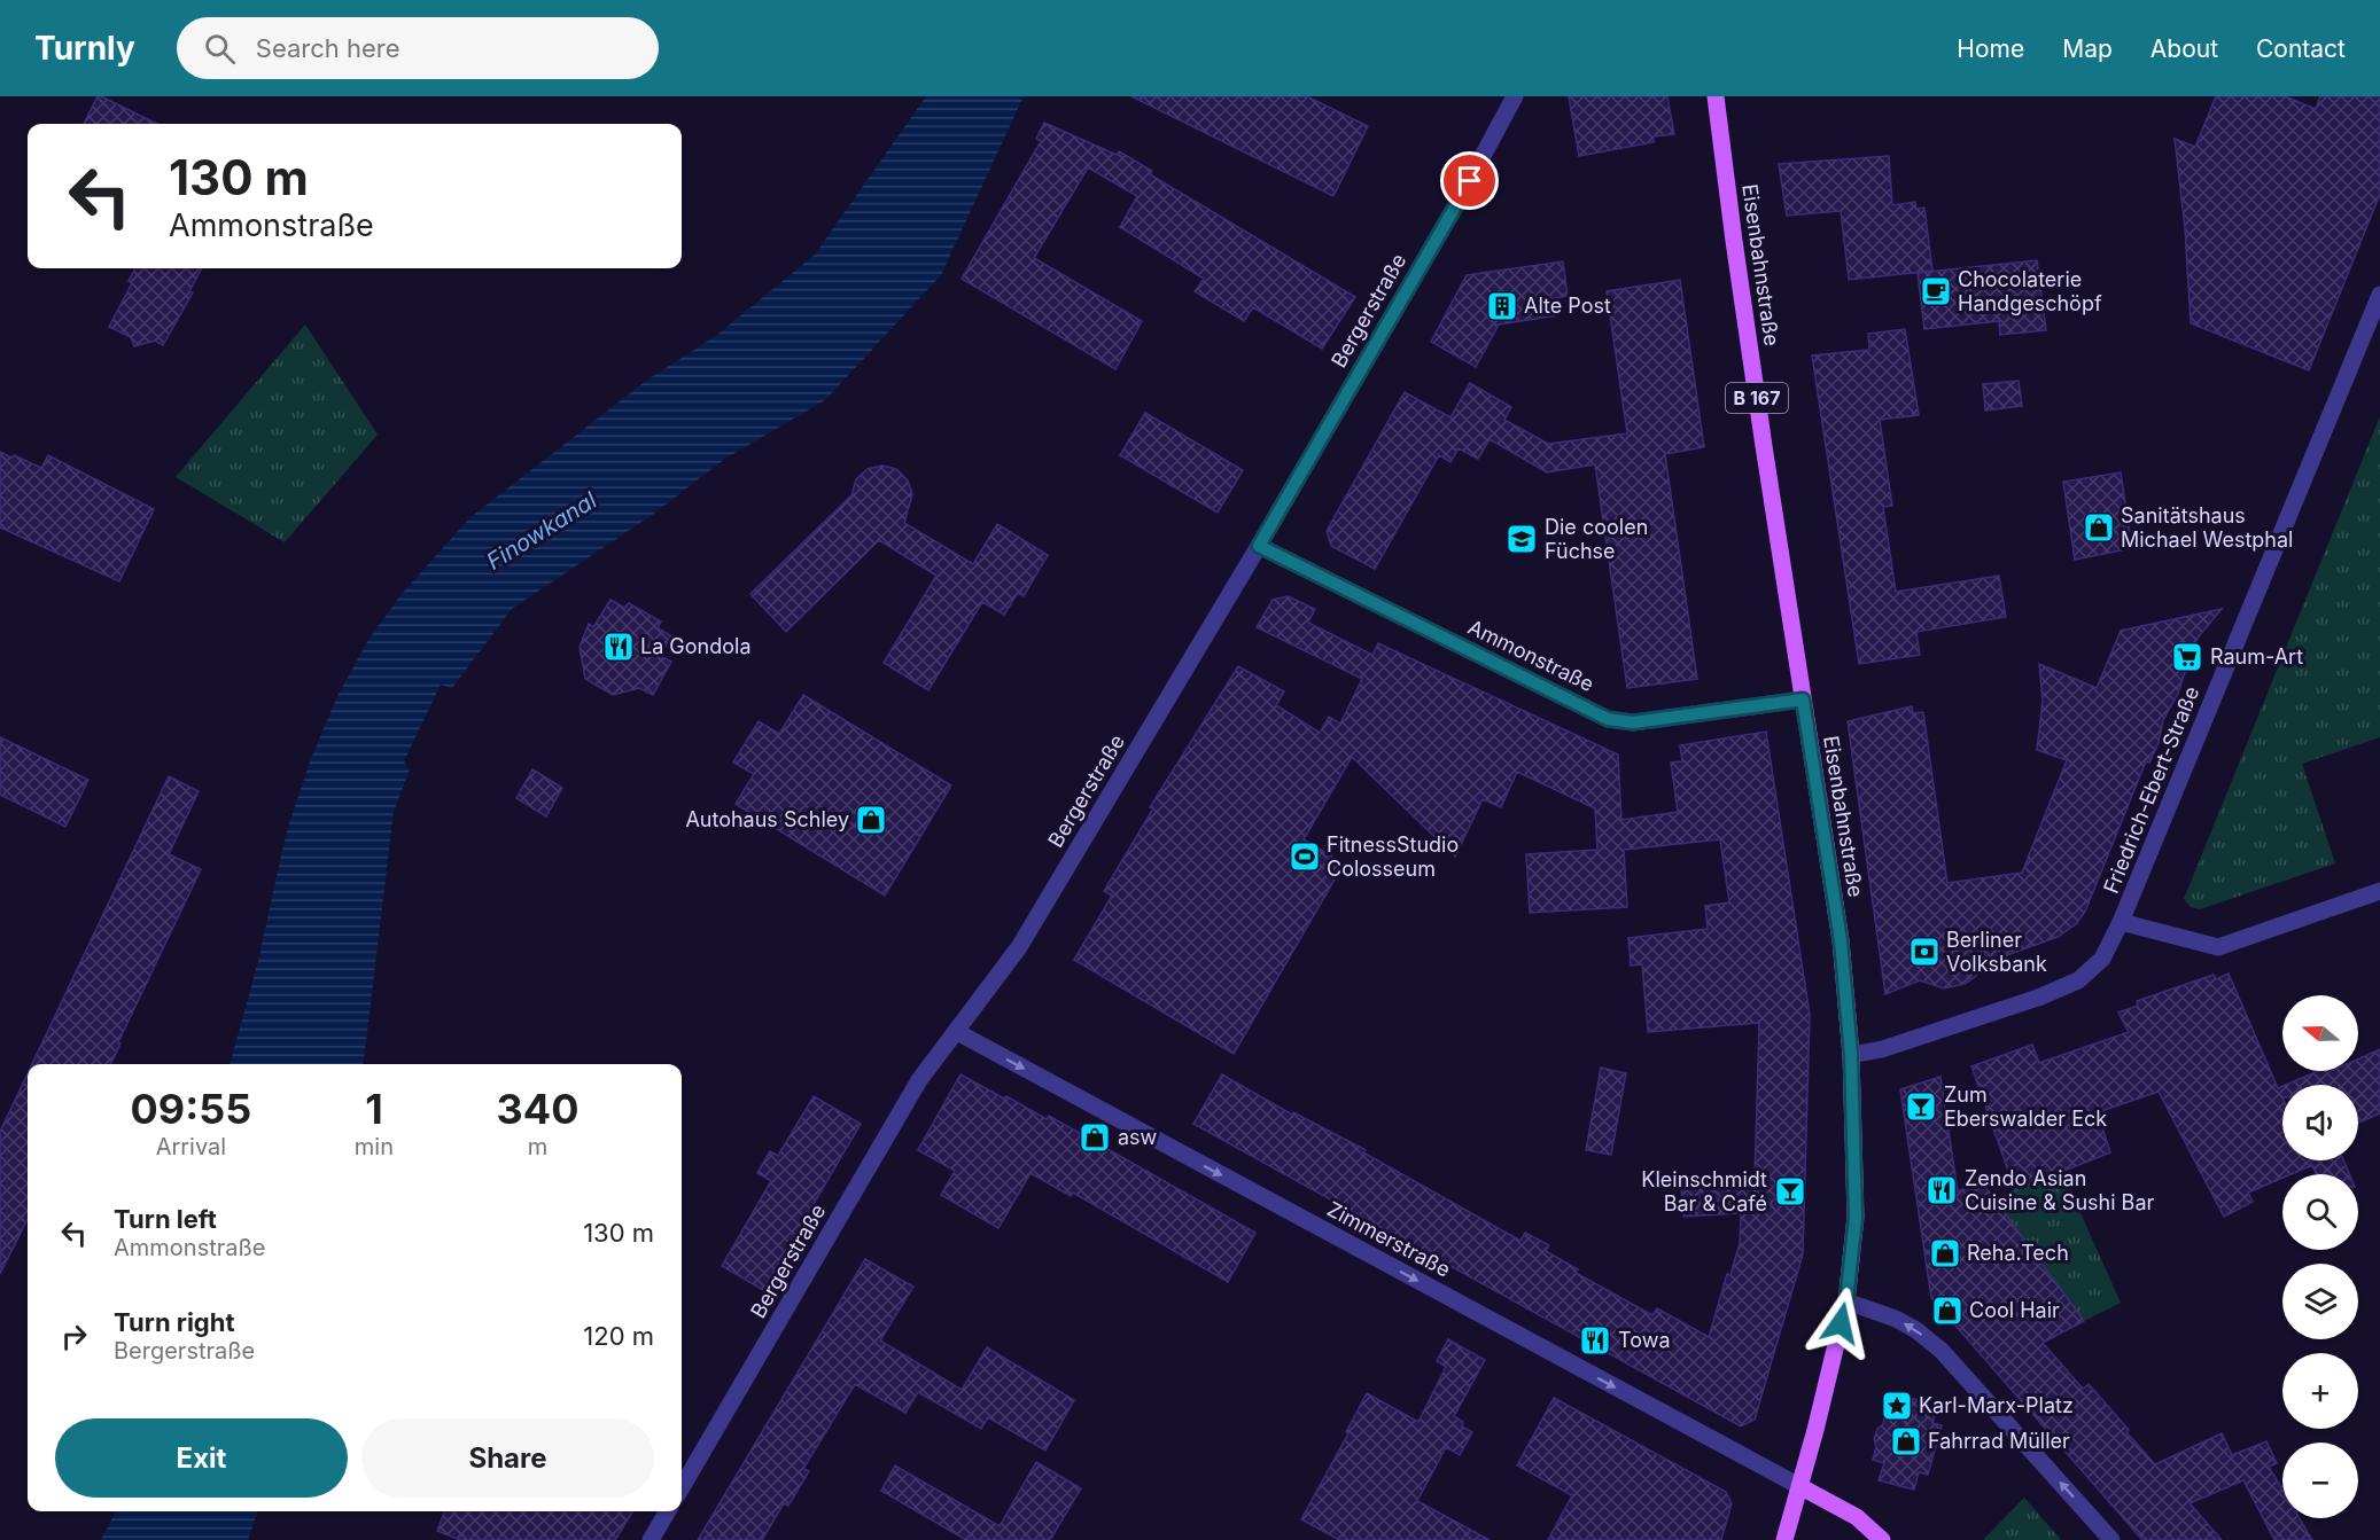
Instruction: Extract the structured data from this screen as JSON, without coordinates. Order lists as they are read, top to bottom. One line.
{"streets":{"main road":["Eisenbahnstraße","B 167"],"street":["Bergerstraße","Ammonstraße","Friedrich-Ebert-Straße","Zimmerstraße"]},"crossings":[["Eisenbahnstraße","Ammonstraße"],["Eisenbahnstraße","Friedrich-Ebert-Straße"],["Eisenbahnstraße","Zimmerstraße"],["Bergerstraße","Ammonstraße"],["Bergerstraße","Zimmerstraße"]],"one_way":["Zimmerstraße"],"water":["Finowkanal"],"places":{"cafe":["Chocolaterie Handgeschöpf"],"building":["Alte Post"],"shop":["Sanitätshaus Michael Westphal","Autohaus Schley","asw","Reha.Tech","Cool Hair","Fahrrad Müller"],"school or university":["Die coolen Füchse"],"restaurant":["La Gondola","Zendo Asian Cuisine & Sushi Bar","Towa"],"supermarket":["Raum-Art"],"sports":["FitnessStudio Colosseum"],"bank":["Berliner Volksbank"],"bar":["Zum Eberswalder Eck","Kleinschmidt Bar & Café"],"place":["Karl-Marx-Platz"]},"north":"left","page":{"header":"Turnly","search":"Search here","nav":["Home","Map","About","Contact"],"turn":["130 m","Ammonstraße"],"map_buttons":["+","−"],"eta":["09:55","Arrival","1","min","340","m"],"list":[{"name":"Turn left","note":"Ammonstraße","value":"130 m"},{"name":"Turn right","note":"Bergerstraße","value":"120 m"}],"buttons":["Exit","Share"]}}
